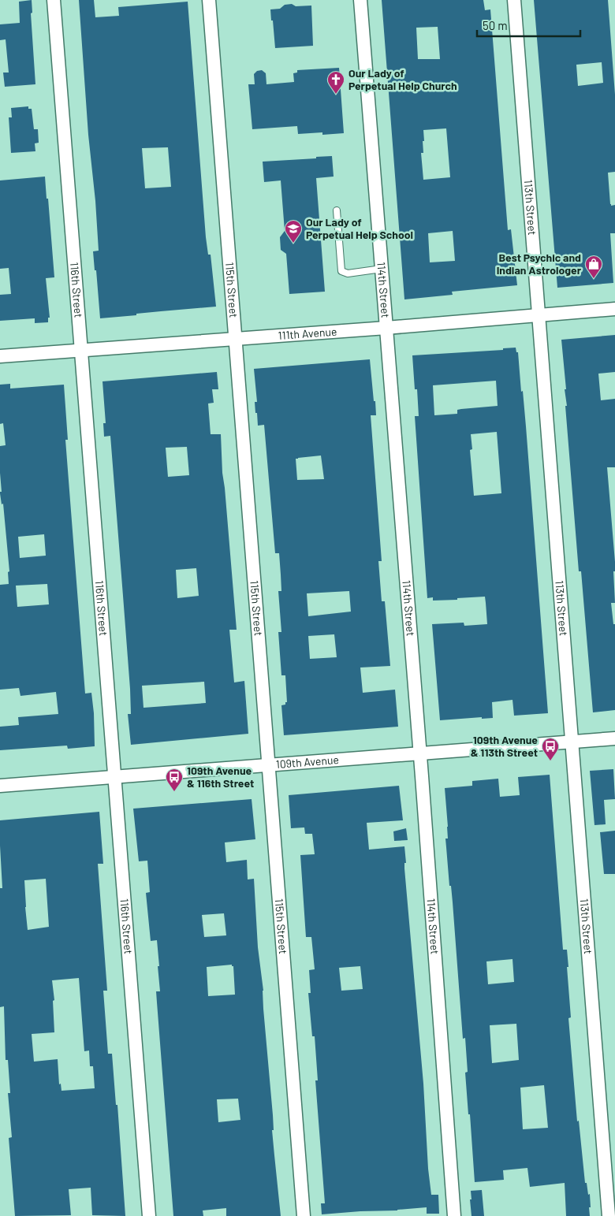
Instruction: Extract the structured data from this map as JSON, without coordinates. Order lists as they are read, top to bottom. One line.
{"streets":{"street":["113th Street","116th Street","115th Street","114th Street","111th Avenue","109th Avenue"]},"crossings":[["113th Street","111th Avenue"],["113th Street","109th Avenue"],["116th Street","111th Avenue"],["116th Street","109th Avenue"],["115th Street","111th Avenue"],["115th Street","109th Avenue"],["114th Street","111th Avenue"],["114th Street","109th Avenue"]],"places":{"church":["Our Lady of Perpetual Help Church"],"school or university":["Our Lady of Perpetual Help School"],"shop":["Best Psychic and Indian Astrologer"],"bus stop":["109th Avenue & 113th Street","109th Avenue & 116th Street"]},"scale_bar":"50 m"}
